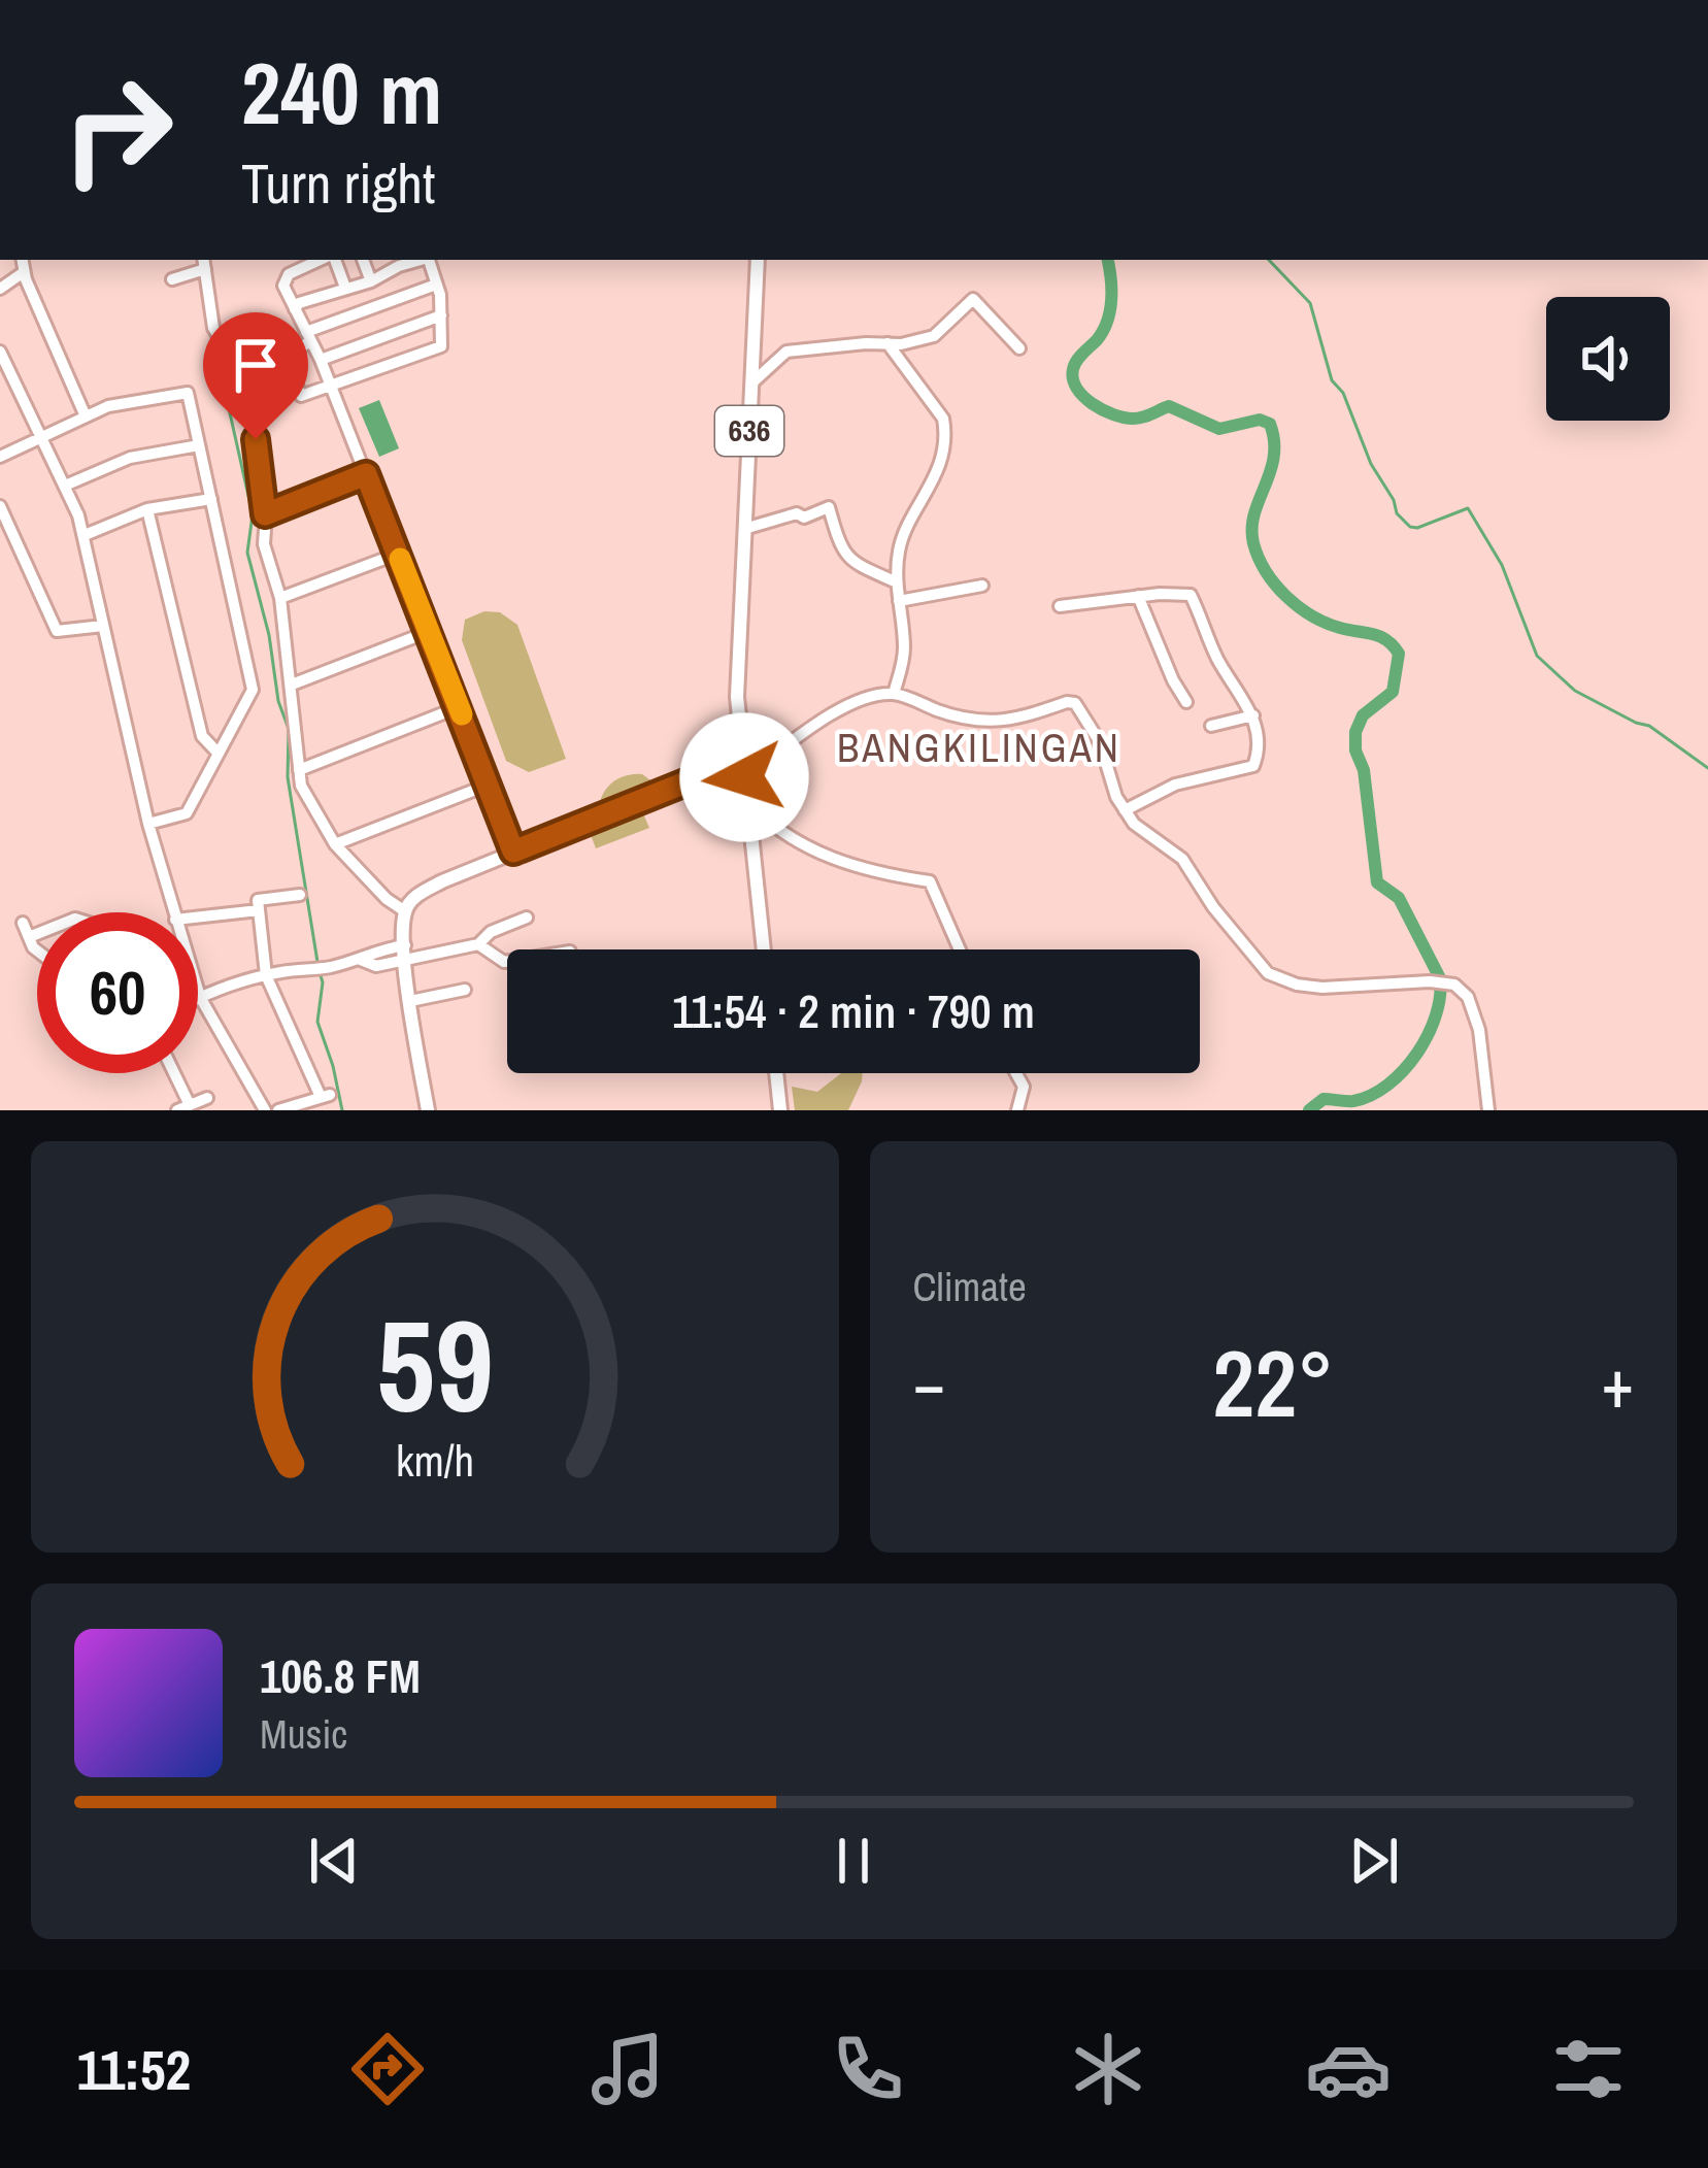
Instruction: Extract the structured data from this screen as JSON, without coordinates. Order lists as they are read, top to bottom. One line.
{"streets":{"main road":["636"]},"districts":["BANGKILINGAN"],"page":{"turn":["240 m","Turn right"],"limit":"60","trip":"11:54 · 2 min · 790 m","tile":"Climate","heat":["−","22°","+"],"song":["106.8 FM","Music"],"tabs":"11:52","gauge":["59","km/h"]}}
